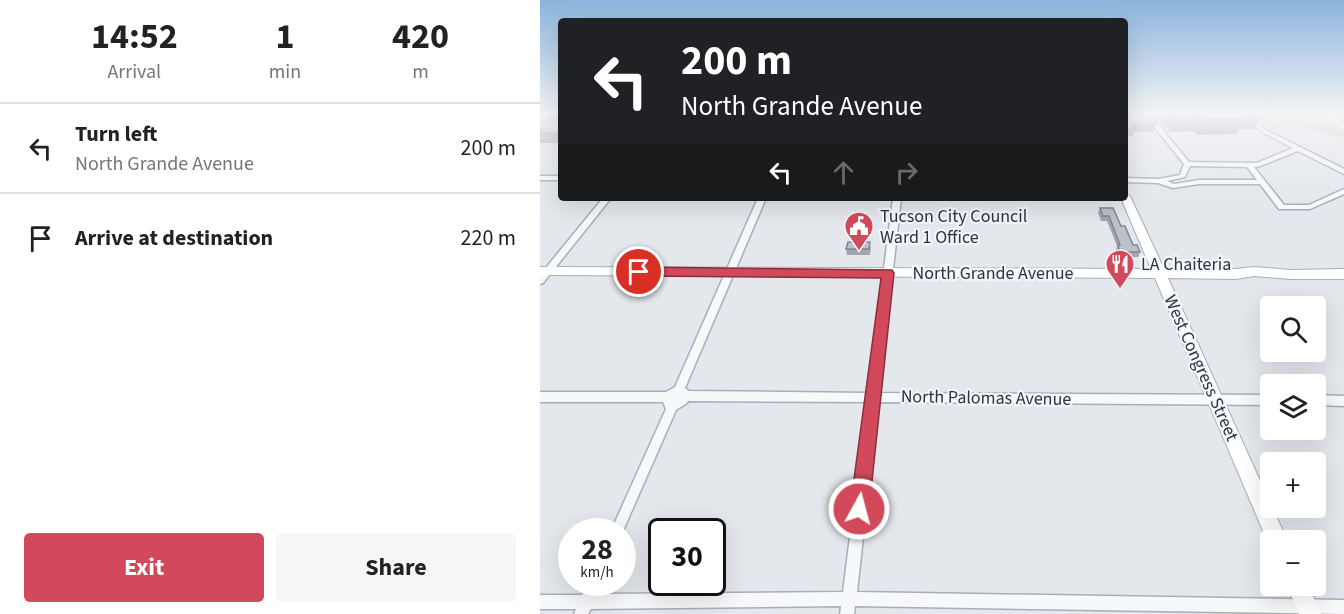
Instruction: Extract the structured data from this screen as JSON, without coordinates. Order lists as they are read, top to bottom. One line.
{"streets":{"main road":["North Grande Avenue","West Congress Street"],"street":["North Palomas Avenue"]},"crossings":[["North Grande Avenue","West Congress Street"],["West Congress Street","North Palomas Avenue"]],"places":{"public building":["Tucson City Council Ward 1 Office"],"restaurant":["LA Chaiteria"]},"page":{"eta":["14:52","Arrival","1","min","420","m"],"turn":["200 m","North Grande Avenue"],"list":[{"name":"Turn left","note":"North Grande Avenue","value":"200 m"},{"name":"Arrive at destination","value":"220 m"}],"map_buttons":["+","−"],"speed":"28 km/h","limit":"30","buttons":["Exit","Share"]}}
